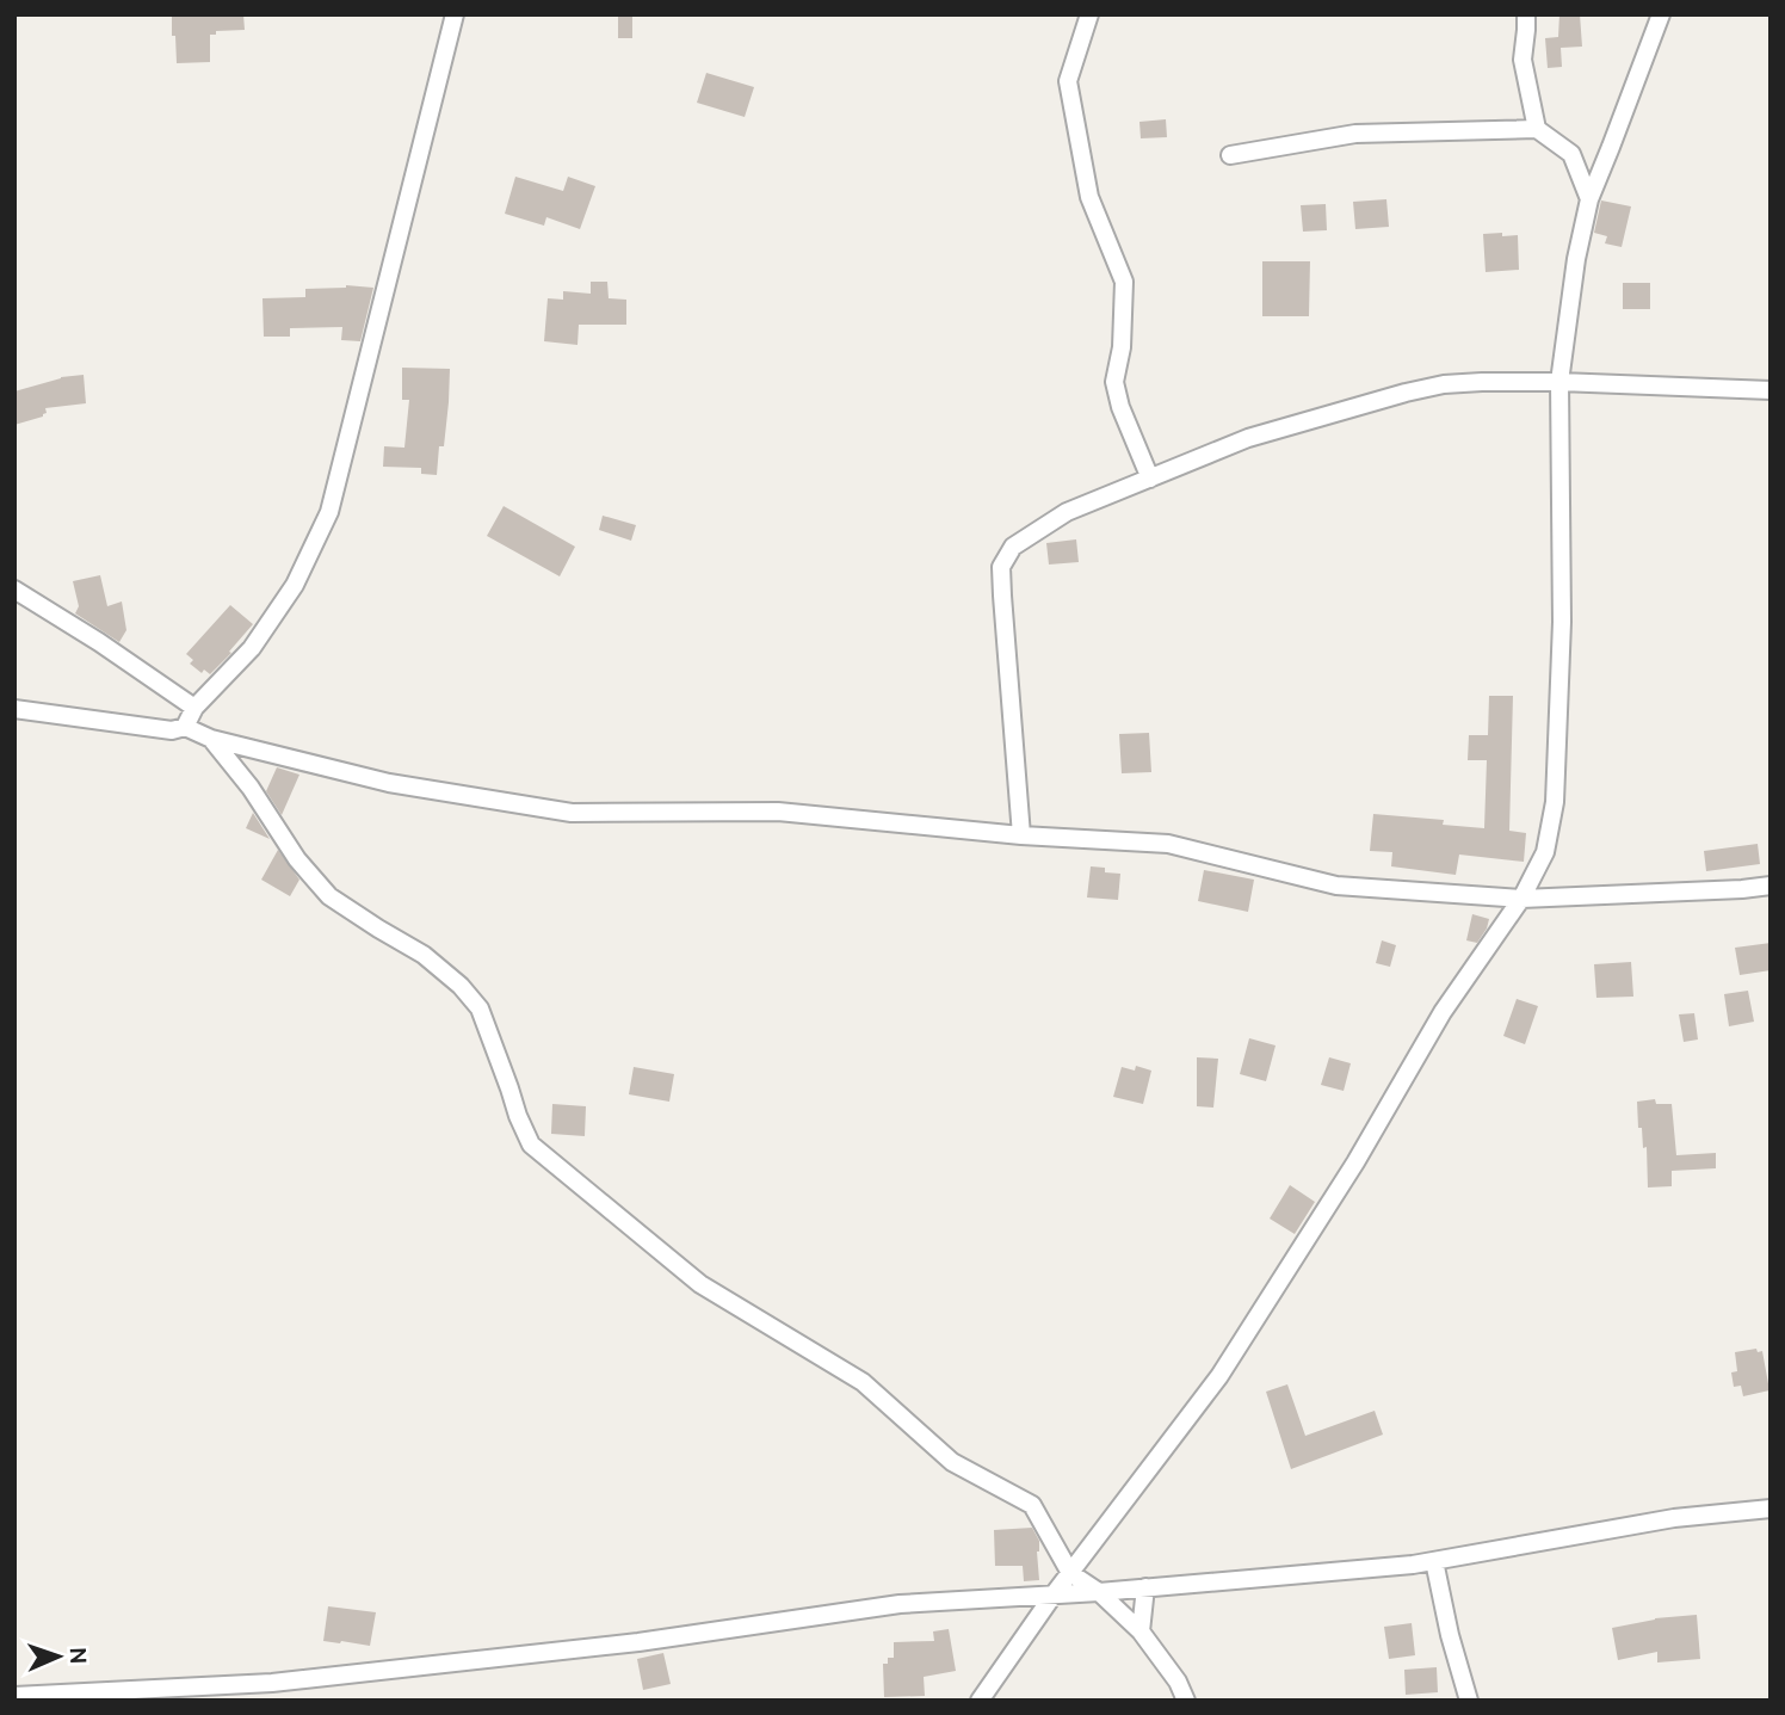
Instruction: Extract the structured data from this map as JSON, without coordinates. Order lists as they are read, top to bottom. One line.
{"north":"right"}
